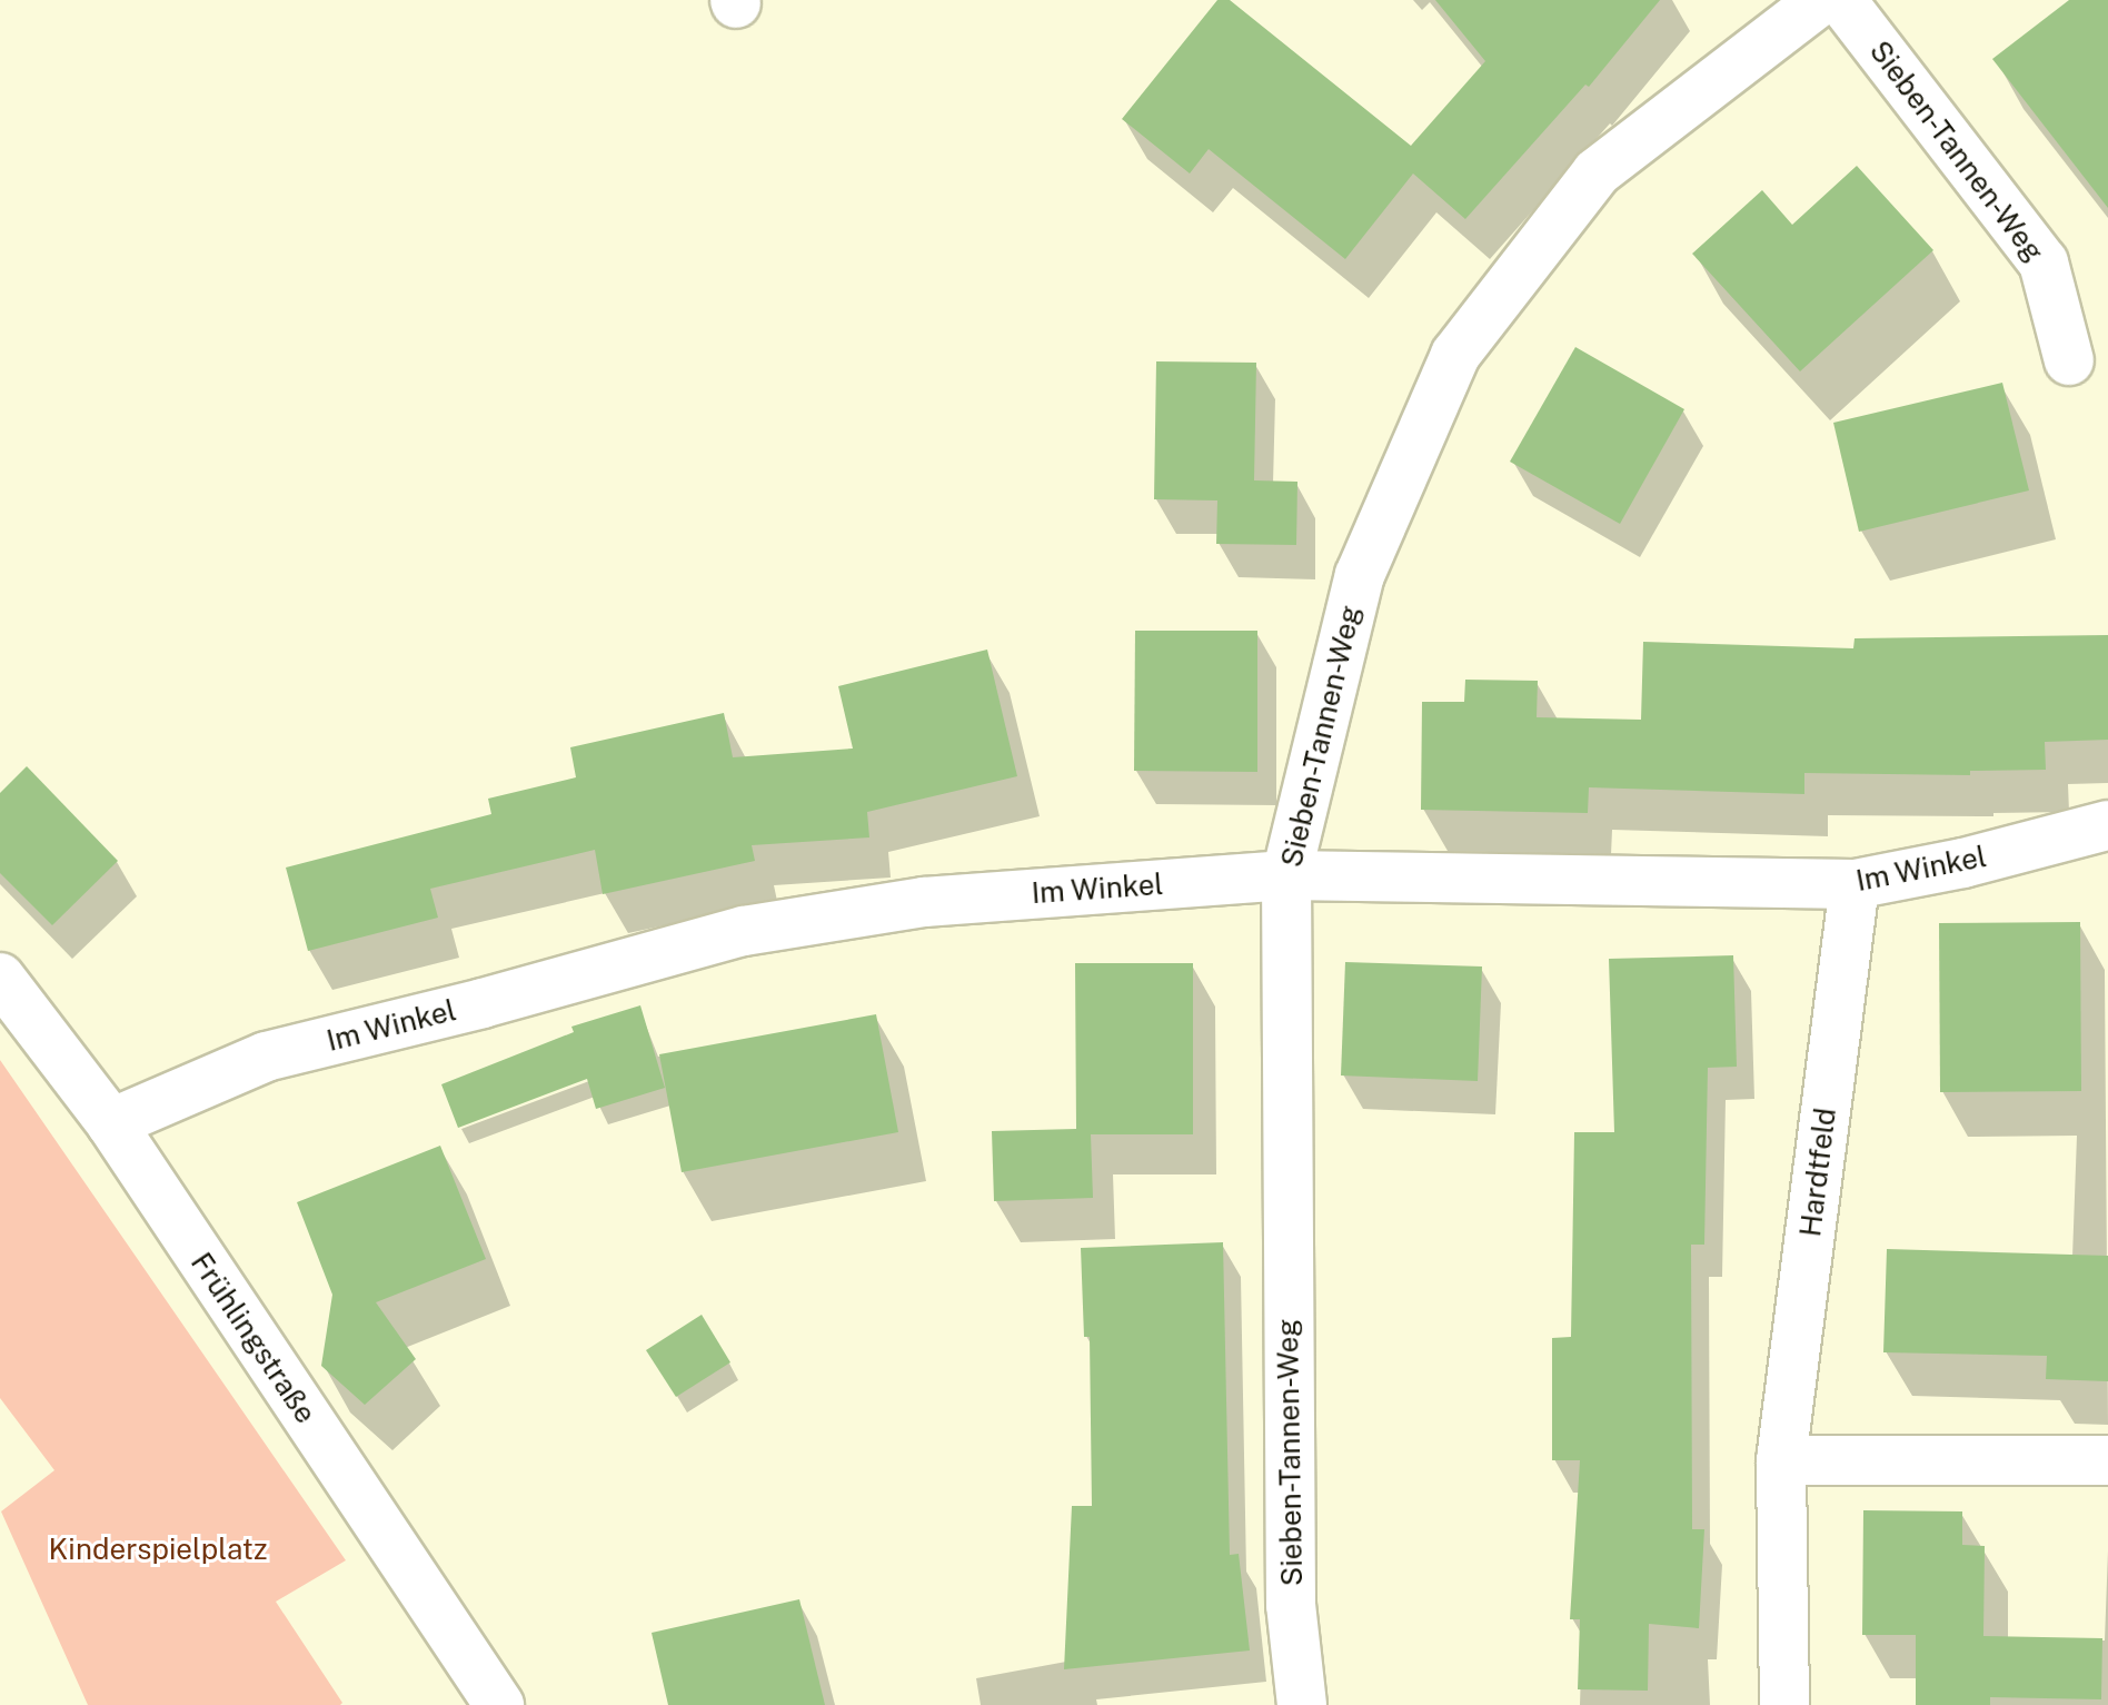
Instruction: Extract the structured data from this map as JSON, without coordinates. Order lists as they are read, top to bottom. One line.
{"streets":{"street":["Sieben-Tannen-Weg","Im Winkel","Hardtfeld","Frühlingstraße"]},"crossings":[["Sieben-Tannen-Weg","Im Winkel"],["Im Winkel","Hardtfeld"],["Im Winkel","Frühlingstraße"]],"parks":["Kinderspielplatz"]}
